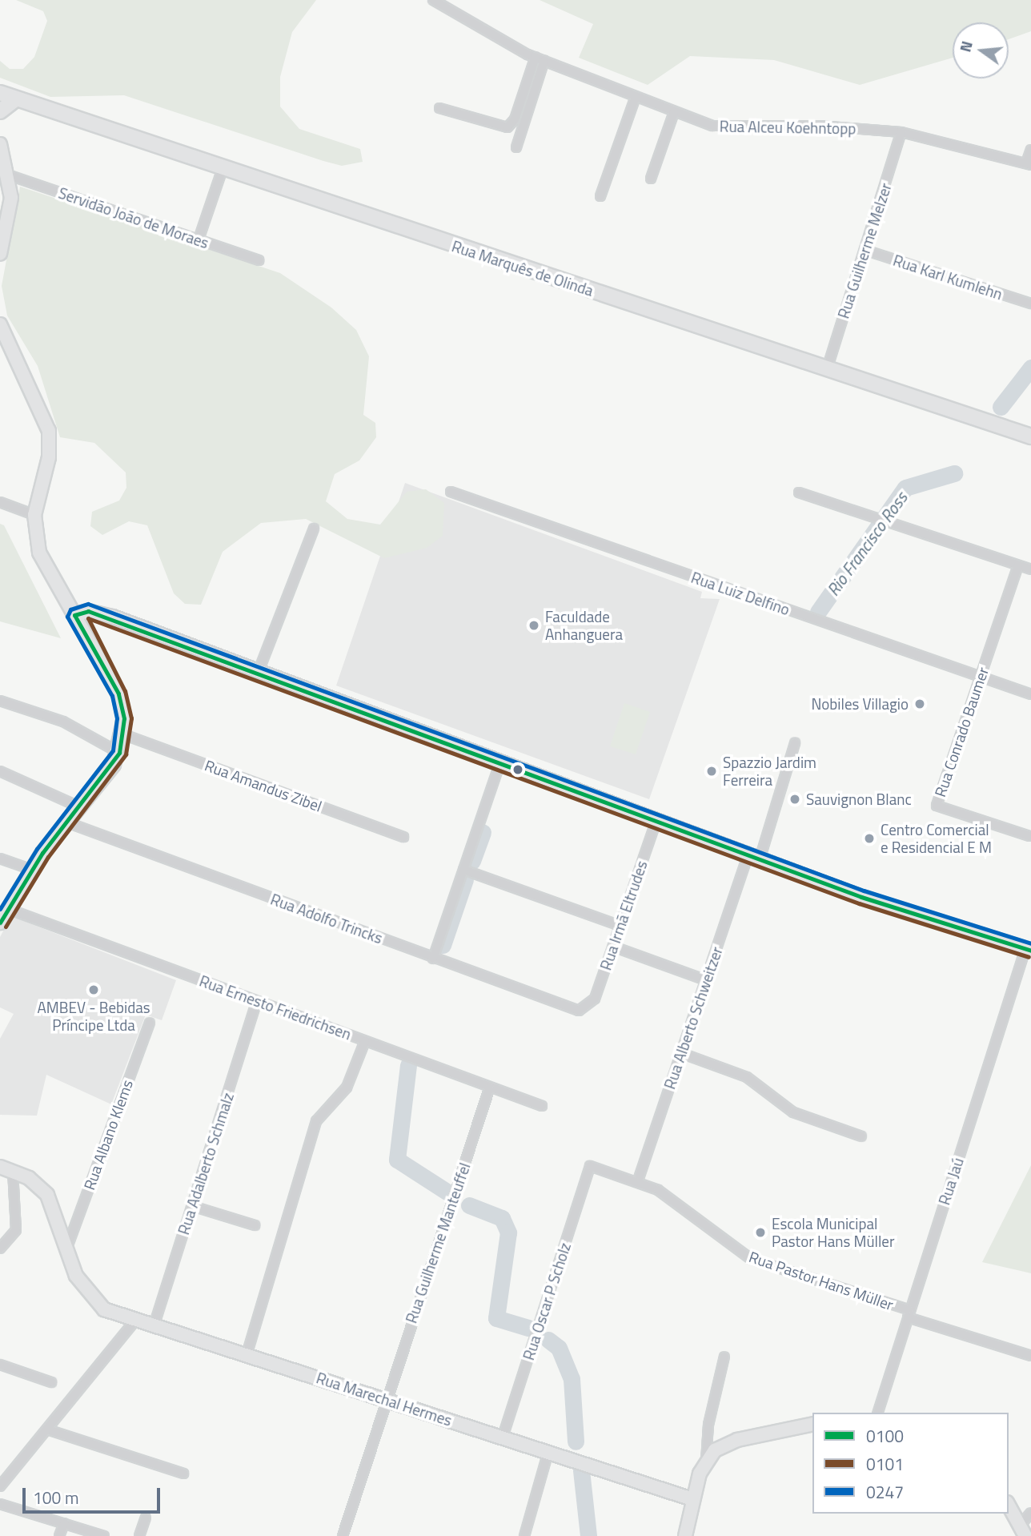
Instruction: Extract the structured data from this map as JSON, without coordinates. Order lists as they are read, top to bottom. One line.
{"streets":{"main road":["Rua Marquês de Olinda","Rua Marechal Hermes"],"street":["Rua Alceu Koehntopp","Servidão João de Moraes","Rua Guilherme Melzer","Rua Karl Kumlehn","Rua Luiz Delfino","Rua Conrado Baumer","Rua Amandus Zibel","Rua Irmã Eltrudes","Rua Adolfo Trincks","Rua Ernesto Friedrichsen","Rua Alberto Schweitzer","Rua Albano Klems","Rua Adalberto Schmalz","Rua Jaú","Rua Guilherme Manteuffel","Rua Pastor Hans Müller","Rua Oscar P Scholz"]},"crossings":[["Rua Alceu Koehntopp","Rua Guilherme Melzer"],["Rua Guilherme Melzer","Rua Marquês de Olinda"],["Rua Guilherme Melzer","Rua Karl Kumlehn"],["Rua Luiz Delfino","Rua Conrado Baumer"],["Rua Irmã Eltrudes","Rua Adolfo Trincks"],["Rua Ernesto Friedrichsen","Rua Adalberto Schmalz"],["Rua Ernesto Friedrichsen","Rua Guilherme Manteuffel"],["Rua Alberto Schweitzer","Rua Pastor Hans Müller"],["Rua Albano Klems","Rua Marechal Hermes"],["Rua Adalberto Schmalz","Rua Marechal Hermes"],["Rua Jaú","Rua Pastor Hans Müller"],["Rua Guilherme Manteuffel","Rua Marechal Hermes"],["Rua Pastor Hans Müller","Rua Oscar P Scholz"],["Rua Oscar P Scholz","Rua Marechal Hermes"]],"water":["Rio Francisco Ross"],"places":["Faculdade Anhanguera","Nobiles Villagio","Spazzio Jardim Ferreira","Sauvignon Blanc","Centro Comercial e Residencial E M","AMBEV - Bebidas Príncipe Ltda","Escola Municipal Pastor Hans Müller"],"lines":["transit line 0247","transit line 0100","transit line 0101"],"legend":["0100","0101","0247"],"scale_bar":"100 m","north":"left"}
